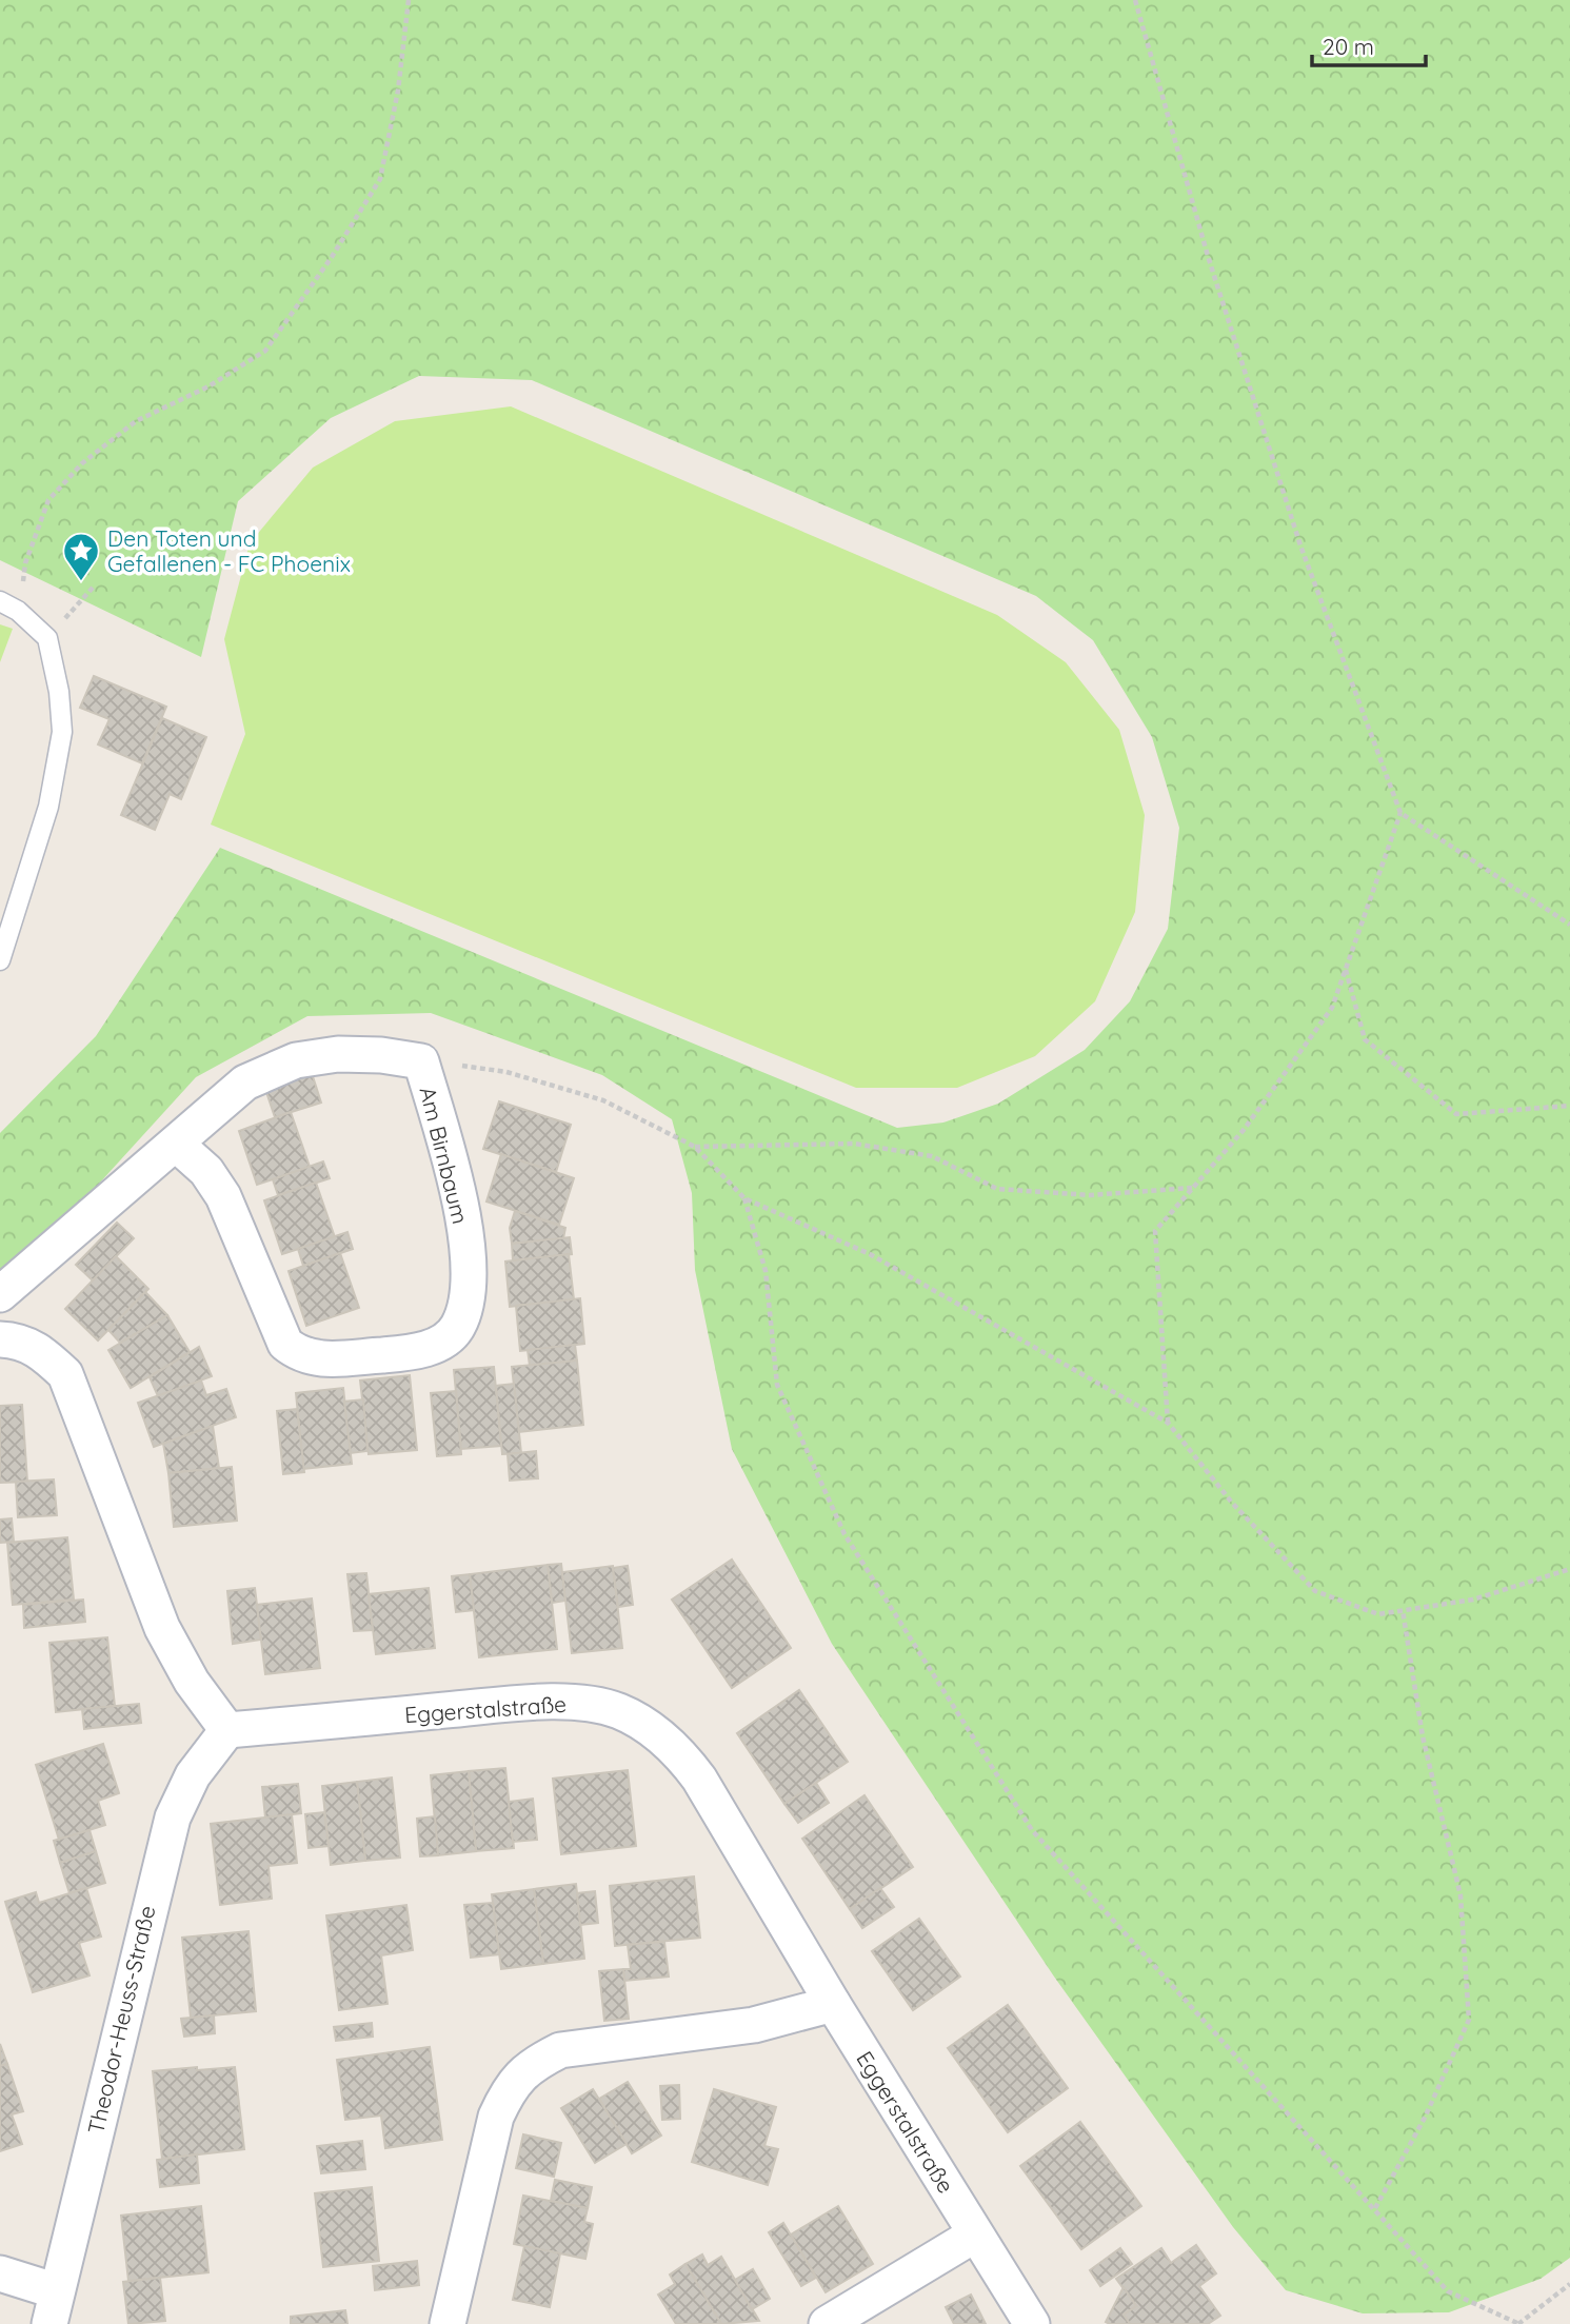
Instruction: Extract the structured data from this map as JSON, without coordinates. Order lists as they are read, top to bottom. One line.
{"streets":{"street":["Am Birnbaum","Eggerstalstraße","Theodor-Heuss-Straße"]},"crossings":[["Eggerstalstraße","Theodor-Heuss-Straße"]],"places":{"place":["Den Toten und Gefallenen - FC Phoenix"]},"scale_bar":"20 m"}
